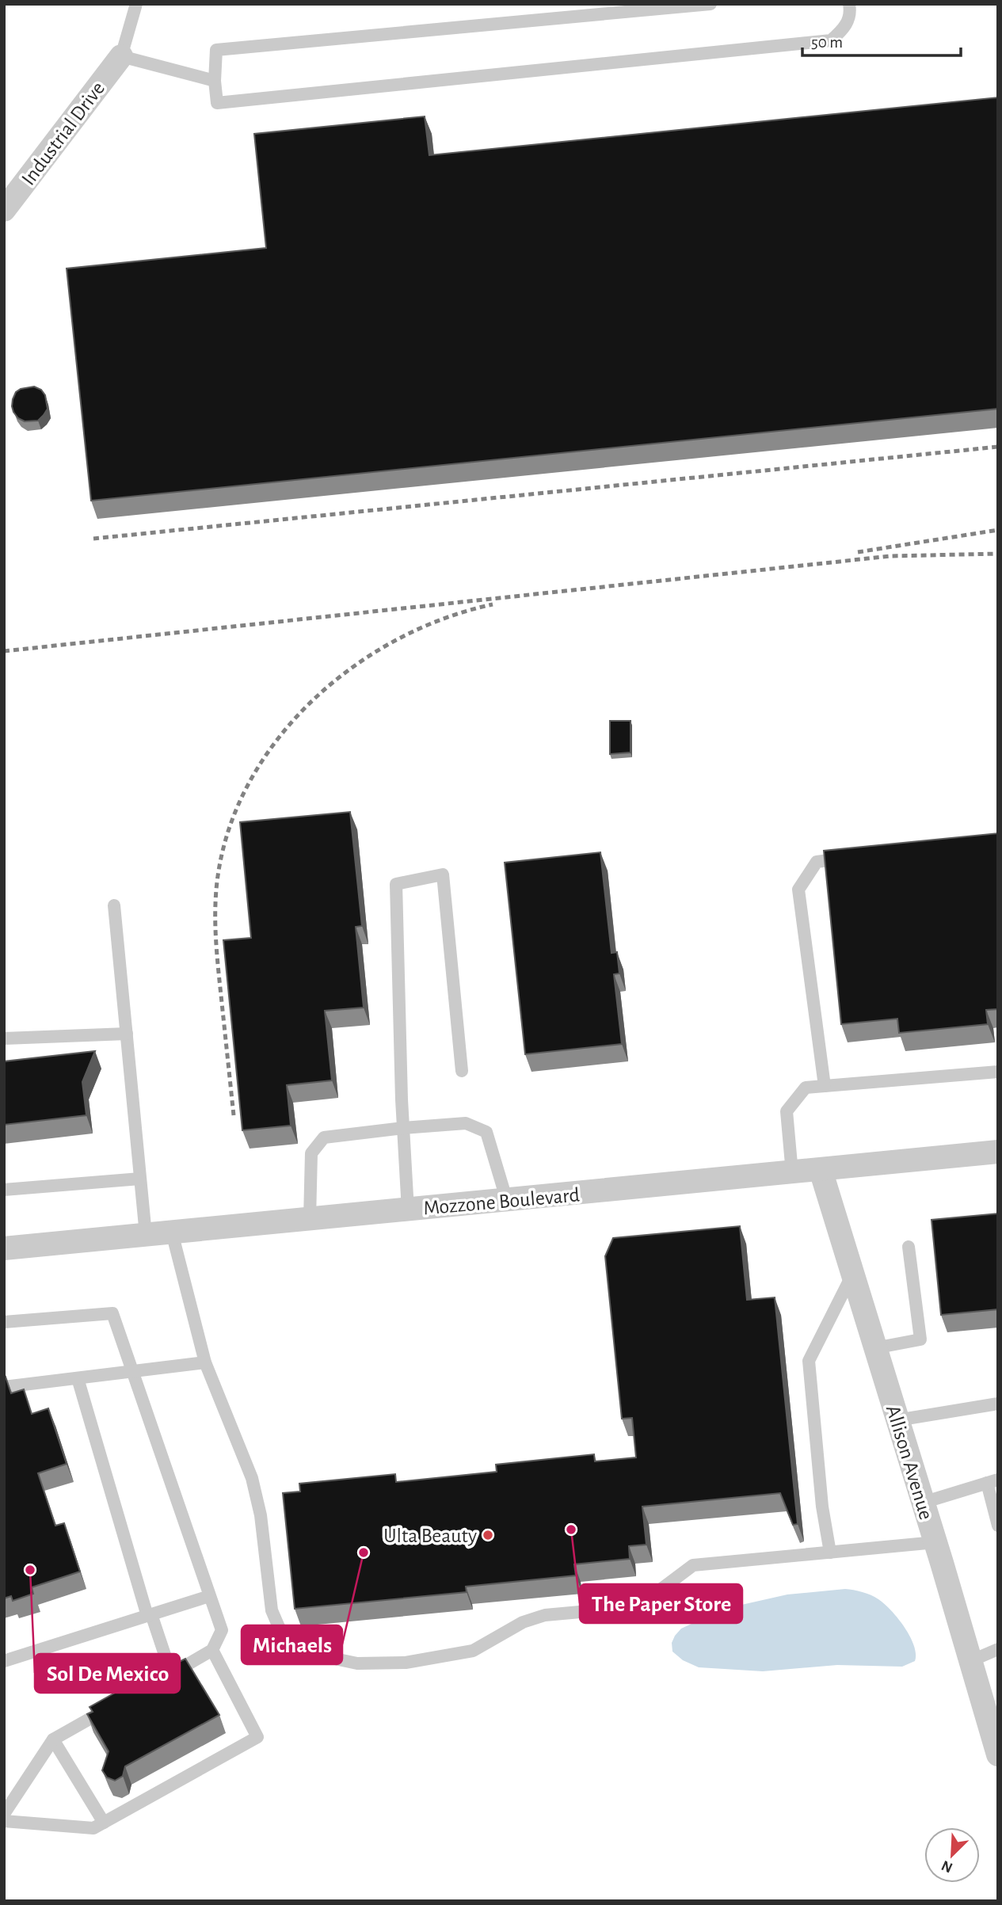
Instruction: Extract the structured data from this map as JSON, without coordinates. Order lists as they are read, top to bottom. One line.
{"streets":{"street":["Industrial Drive","Mozzone Boulevard","Allison Avenue"]},"crossings":[["Mozzone Boulevard","Allison Avenue"]],"places":["The Paper Store","Ulta Beauty","Michaels","Sol De Mexico"],"scale_bar":"50 m","north":"bottom left"}
